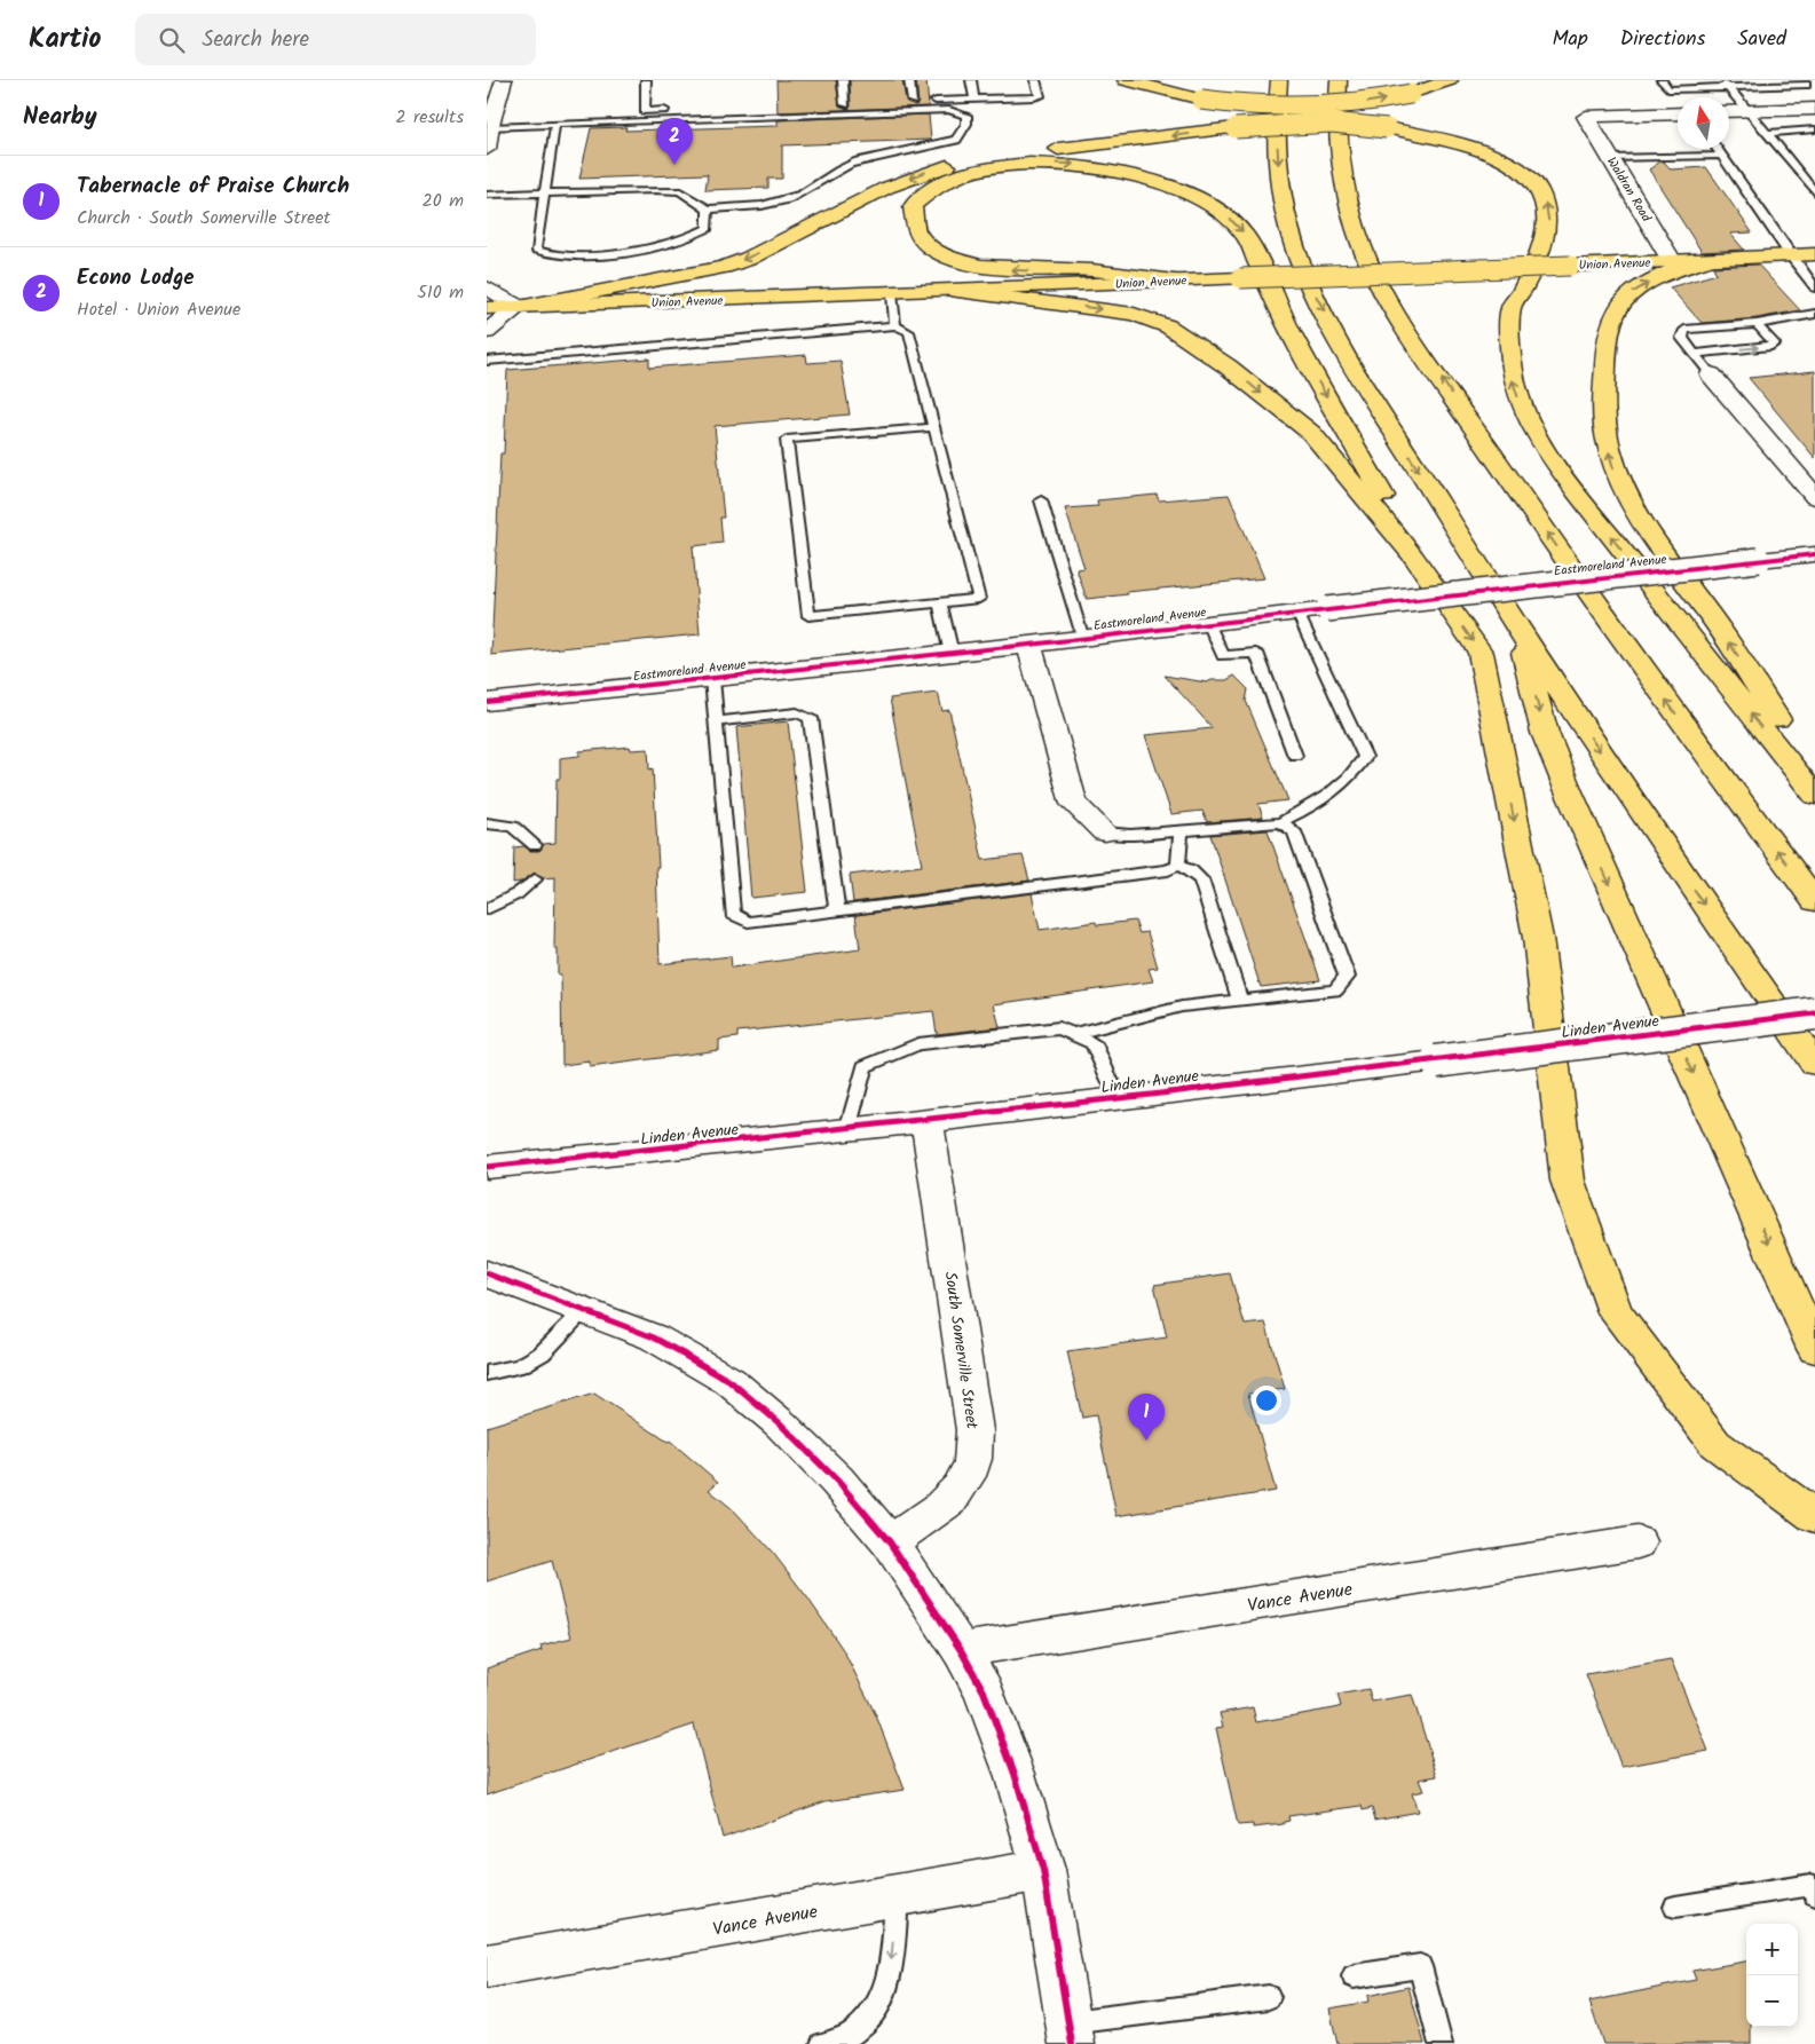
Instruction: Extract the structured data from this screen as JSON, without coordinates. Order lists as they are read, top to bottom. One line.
{"streets":{"main road":["Union Avenue"],"street":["Waldran Road","Eastmoreland Avenue","Linden Avenue","South Somerville Street","Vance Avenue"]},"crossings":[["Waldran Road","Union Avenue"],["Linden Avenue","South Somerville Street"]],"north":"top","page":{"header":"Kartio","search":"Search here","nav":["Map","Directions","Saved"],"heading":["Nearby","2 results"],"pins":["2","1"],"list":[{"mark":"1","name":"Tabernacle of Praise Church","note":"Church · South Somerville Street","value":"20 m"},{"mark":"2","name":"Econo Lodge","note":"Hotel · Union Avenue","value":"510 m"}],"map_buttons":["+","−"]}}
